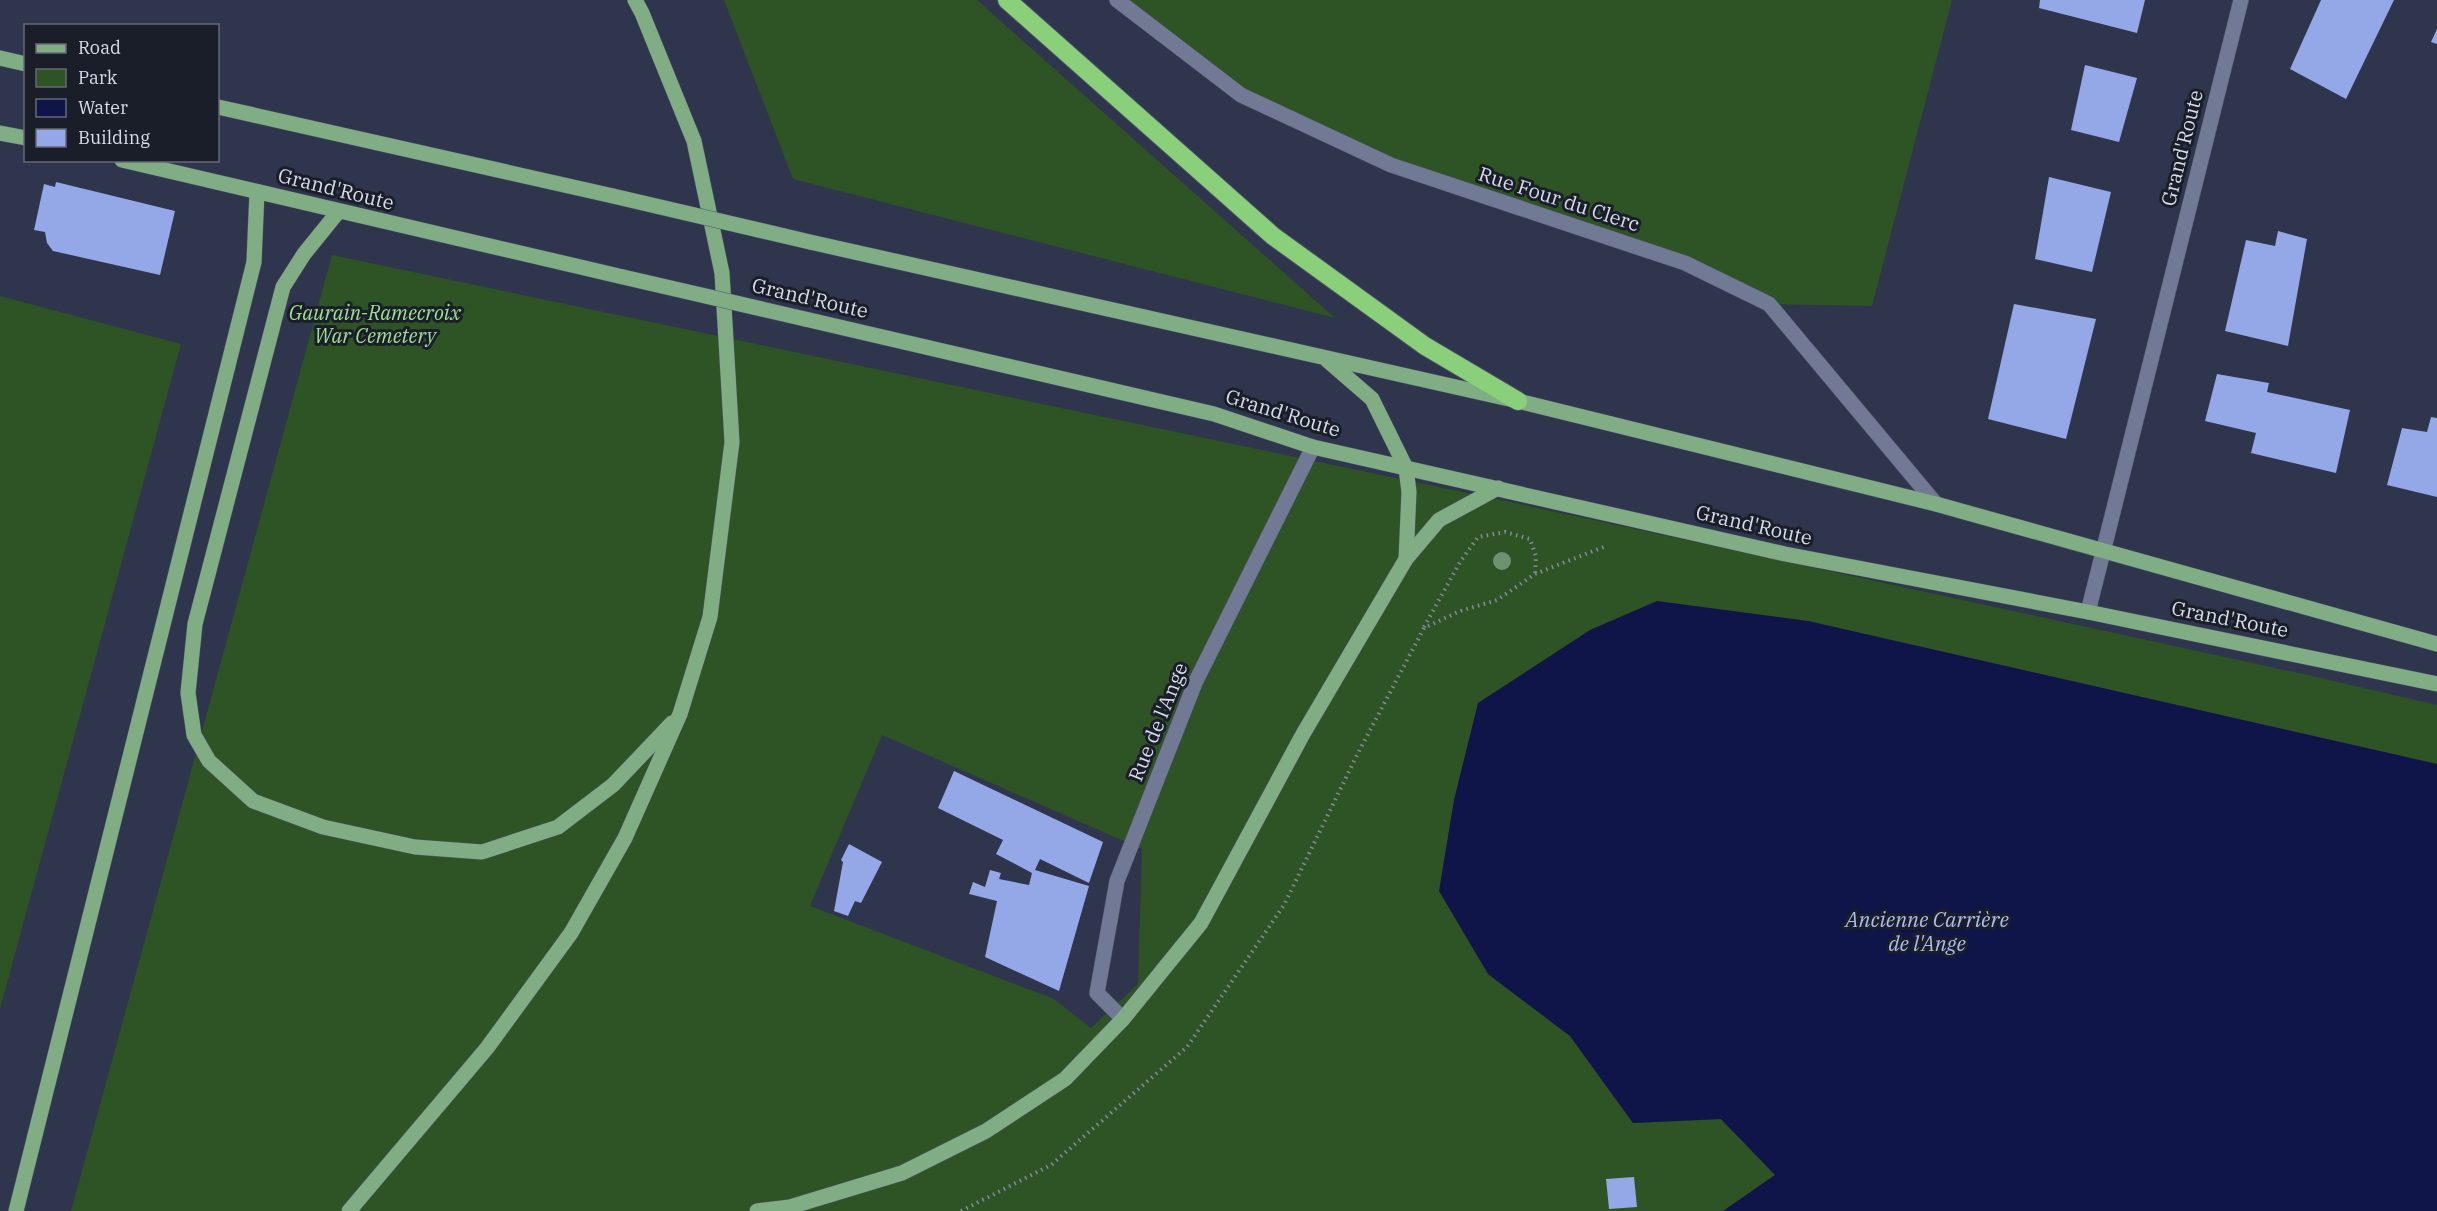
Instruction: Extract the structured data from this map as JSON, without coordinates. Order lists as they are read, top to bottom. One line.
{"streets":{"main road":["Grand'Route"],"street":["Rue Four du Clerc","Rue de l'Ange"]},"crossings":[["Grand'Route","Rue Four du Clerc"],["Grand'Route","Rue de l'Ange"]],"water":["Ancienne Carrière de l'Ange"],"parks":["Gaurain-Ramecroix War Cemetery"],"legend":["Road","Park","Water","Building"]}
